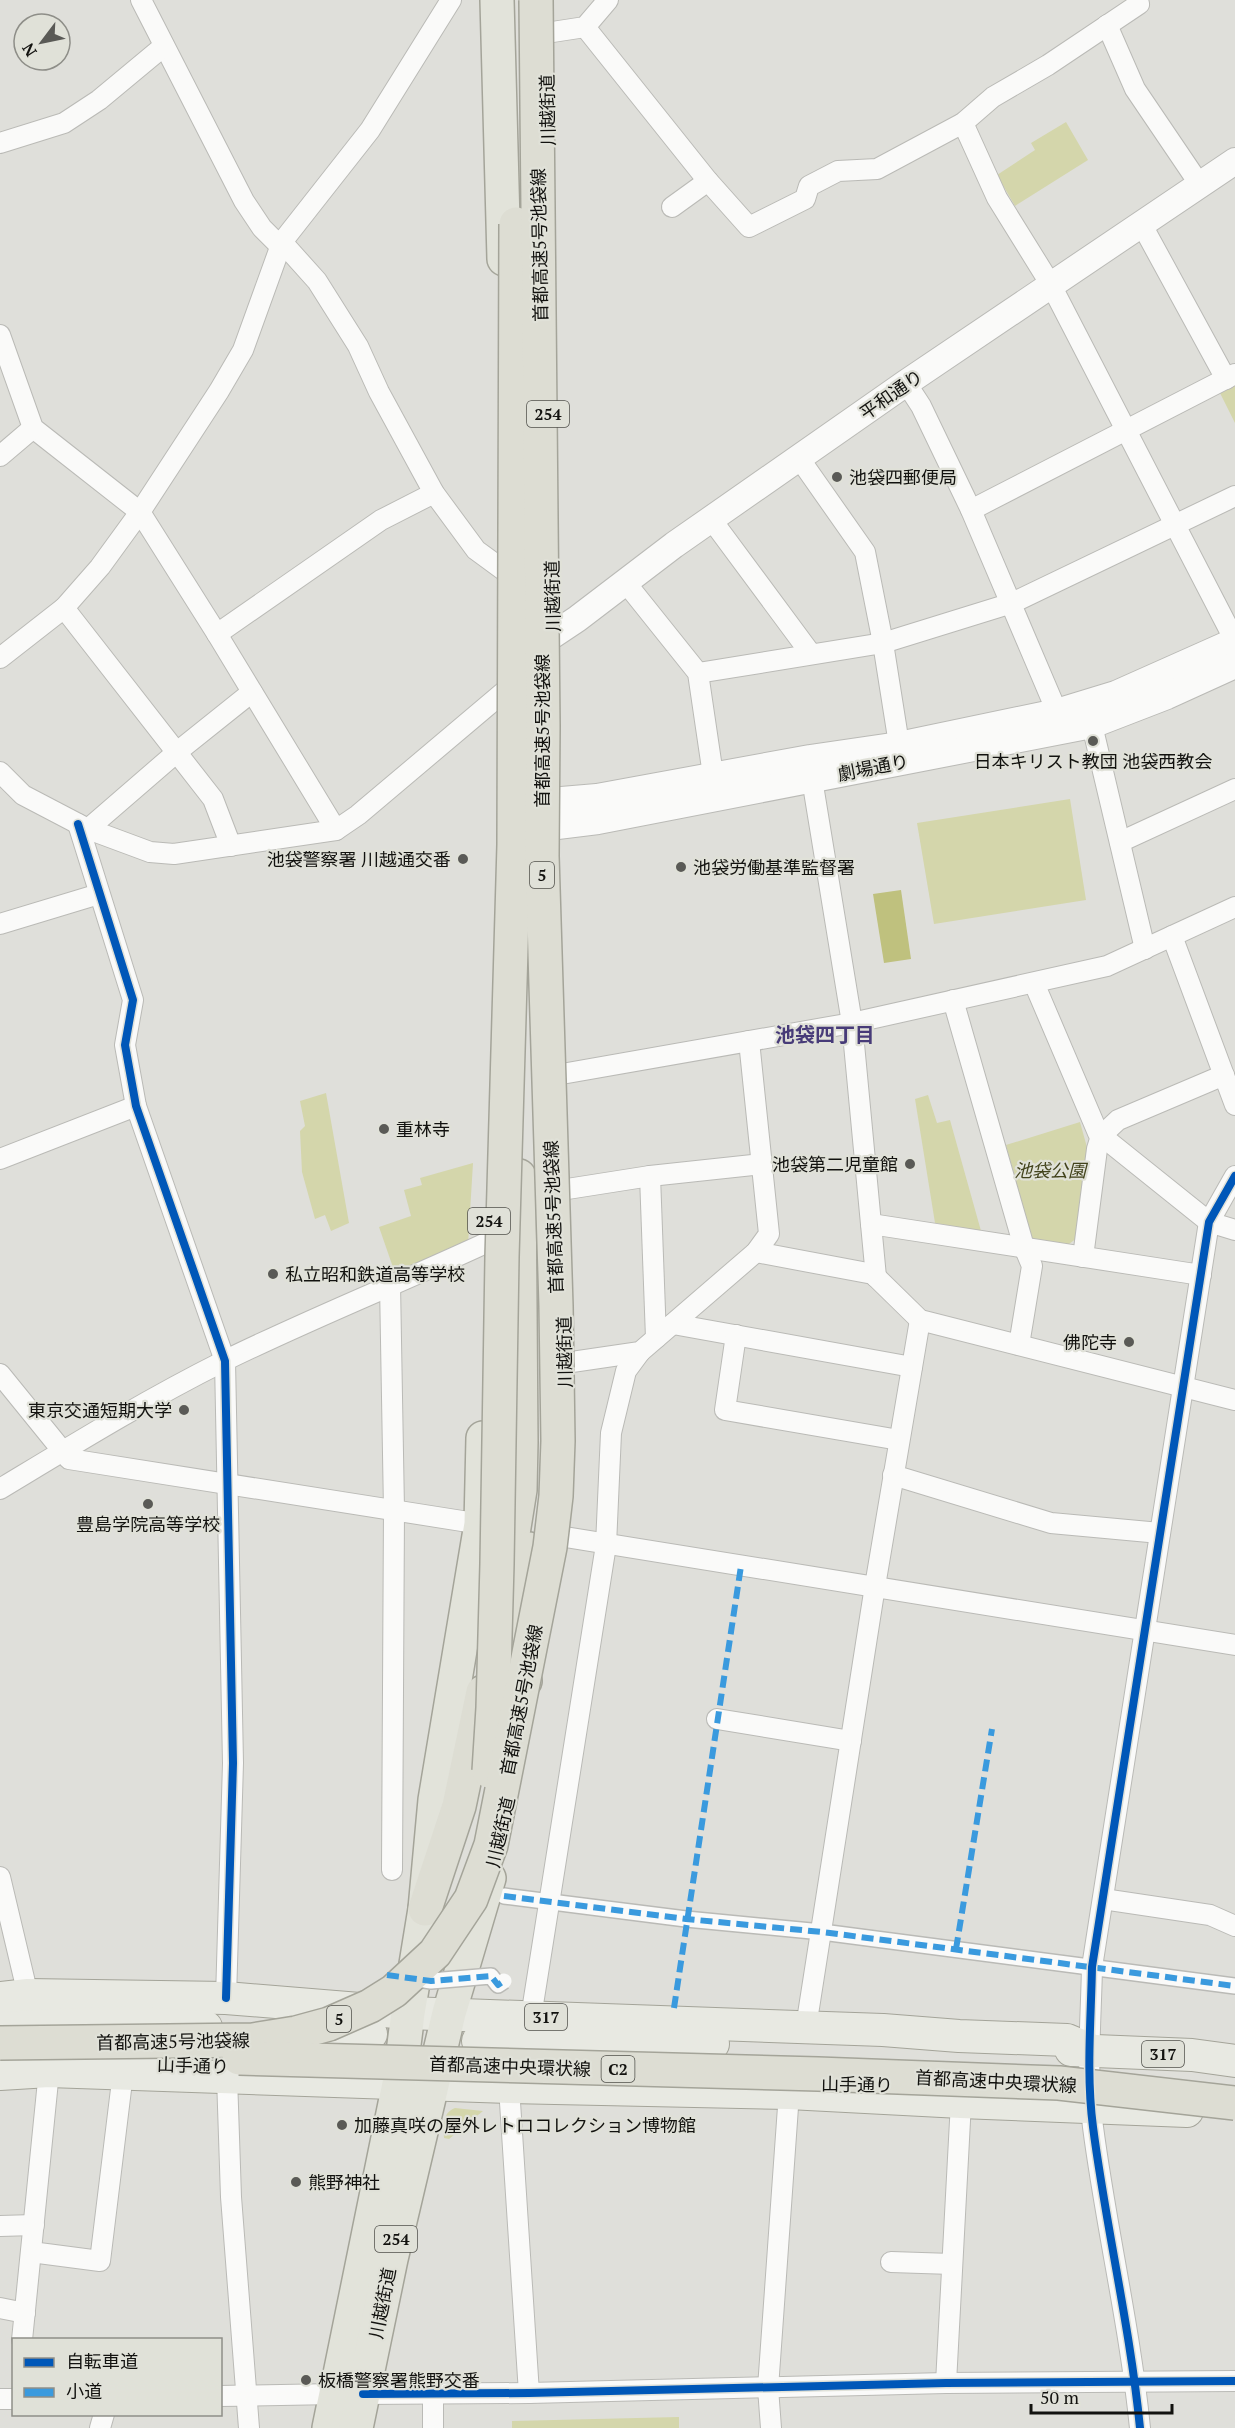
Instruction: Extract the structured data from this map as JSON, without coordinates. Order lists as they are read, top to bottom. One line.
{"streets":{"highway":["川越街道","首都高速5号池袋線","254","5","首都高速中央環状線","C2"],"main road":["317","山手通り"],"street":["平和通り","劇場通り"]},"crossings":[["川越街道","首都高速5号池袋線"],["川越街道","平和通り"],["川越街道","劇場通り"],["川越街道","317"],["首都高速5号池袋線","劇場通り"],["首都高速5号池袋線","首都高速中央環状線"],["317","山手通り"]],"districts":["池袋四丁目"],"parks":["池袋公園"],"places":["池袋四郵便局","日本キリスト教団 池袋西教会","池袋警察署 川越通交番","池袋労働基準監督署","重林寺","池袋第二児童館","私立昭和鉄道高等学校","佛陀寺","東京交通短期大学","豊島学院高等学校","加藤真咲の屋外レトロコレクション博物館","熊野神社","板橋警察署熊野交番"],"legend":["自転車道","小道"],"scale_bar":"50 m","north":"bottom left"}
